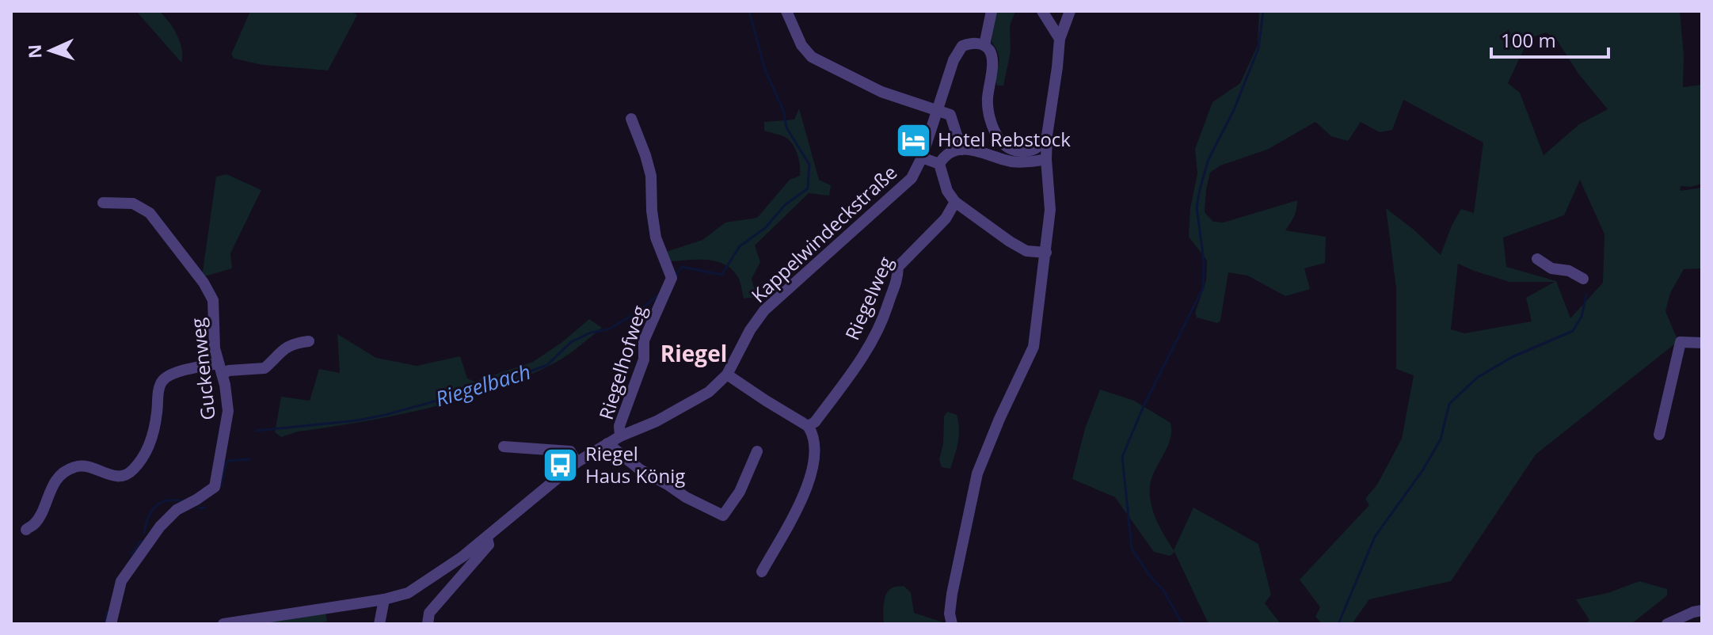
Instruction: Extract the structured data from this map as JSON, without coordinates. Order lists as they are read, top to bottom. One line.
{"streets":{"street":["Kappelwindeckstraße","Riegelweg","Riegelhofweg","Guckenweg"]},"crossings":[["Kappelwindeckstraße","Riegelhofweg"]],"districts":["Riegel"],"water":["Riegelbach"],"places":{"hotel":["Hotel Rebstock"],"bus stop":["Riegel Haus König"]},"scale_bar":"100 m","north":"left"}
